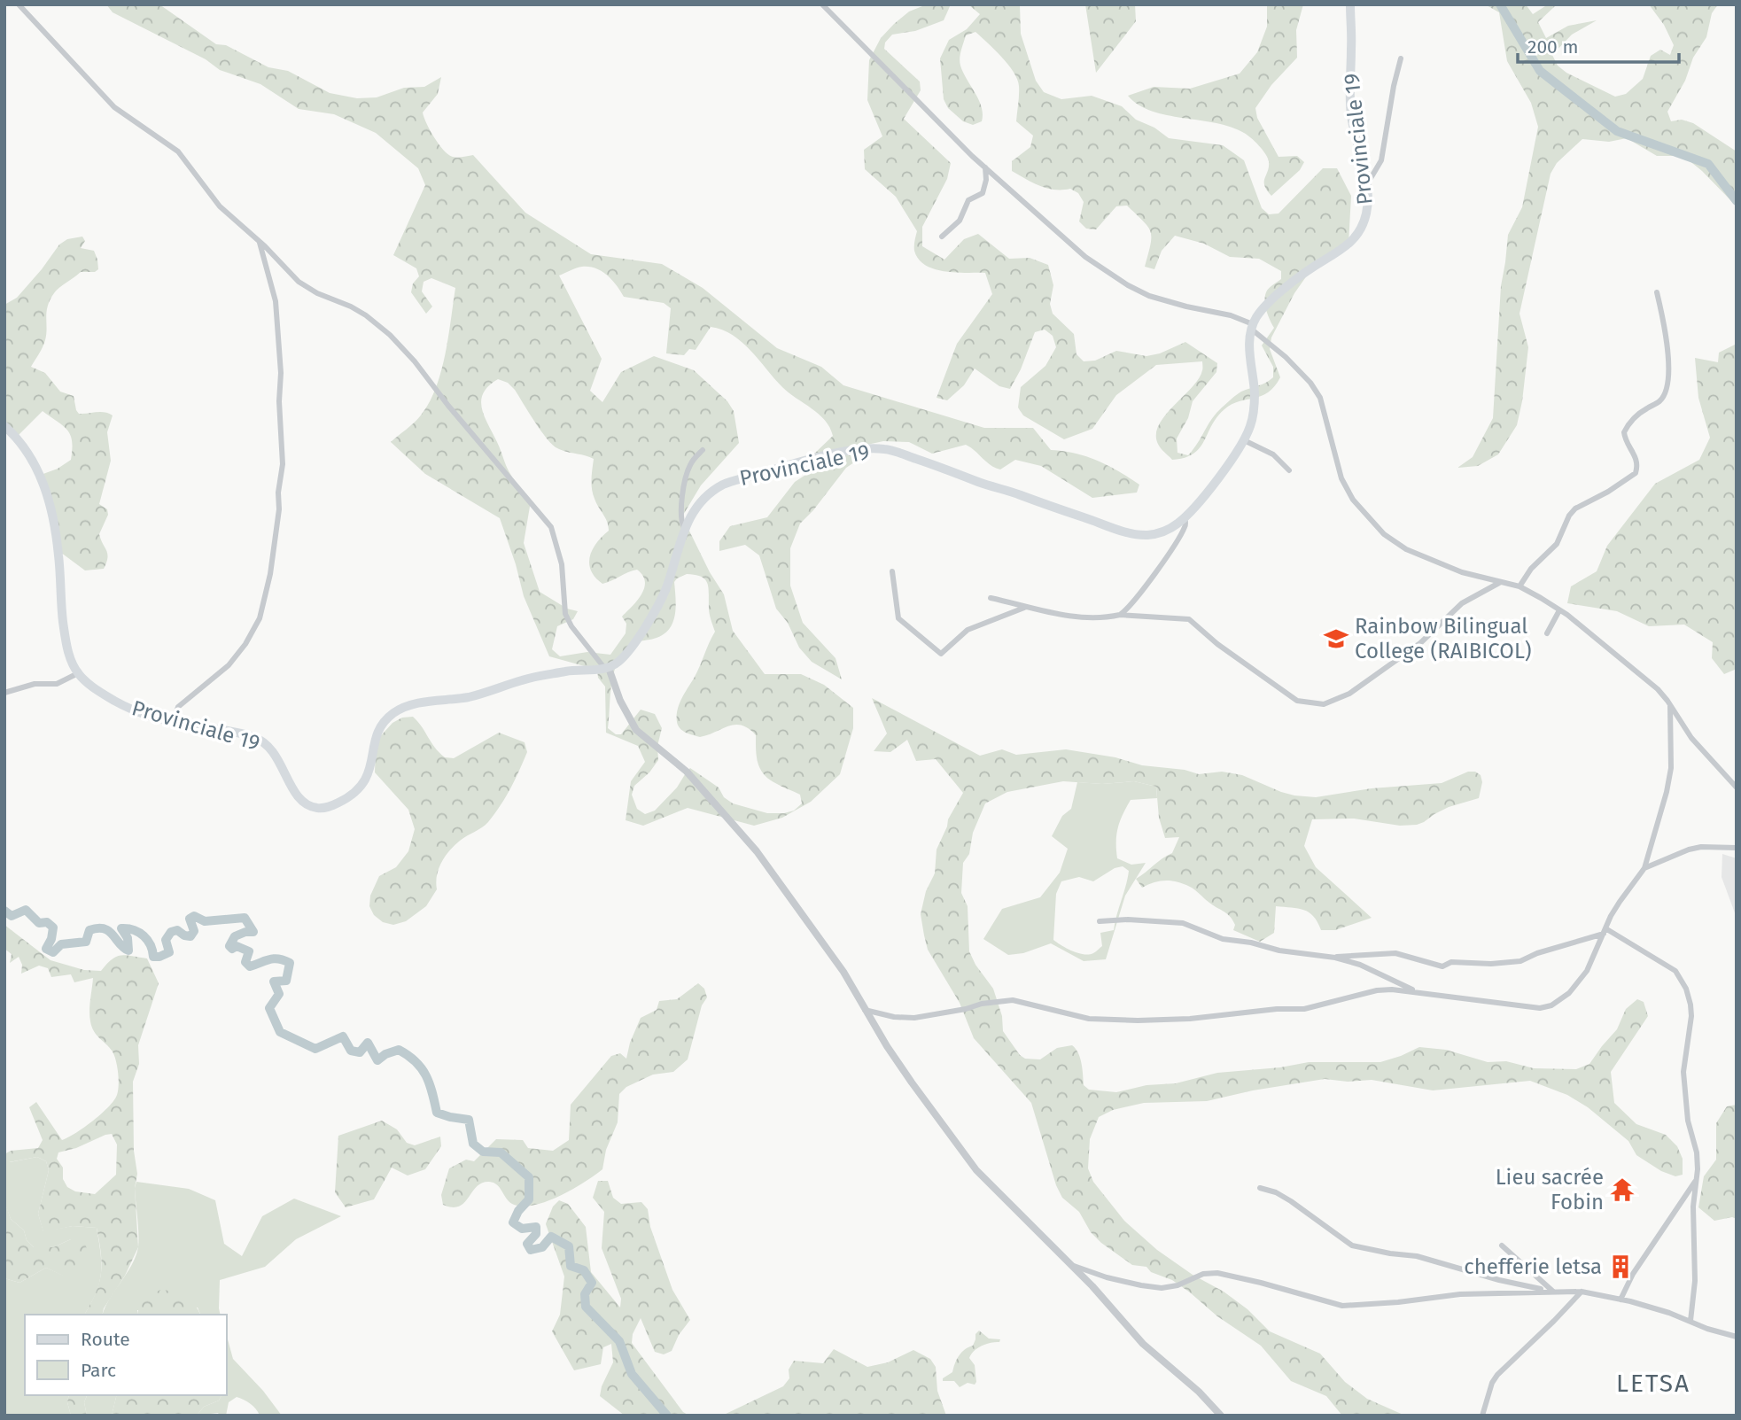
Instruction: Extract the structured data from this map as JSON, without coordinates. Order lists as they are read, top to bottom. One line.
{"streets":{"main road":["Provinciale 19"]},"districts":["LETSA"],"places":{"school or university":["Rainbow Bilingual College (RAIBICOL)"],"temple":["Lieu sacrée Fobin"],"building":["chefferie letsa"]},"legend":["Route","Parc"],"scale_bar":"200 m"}
